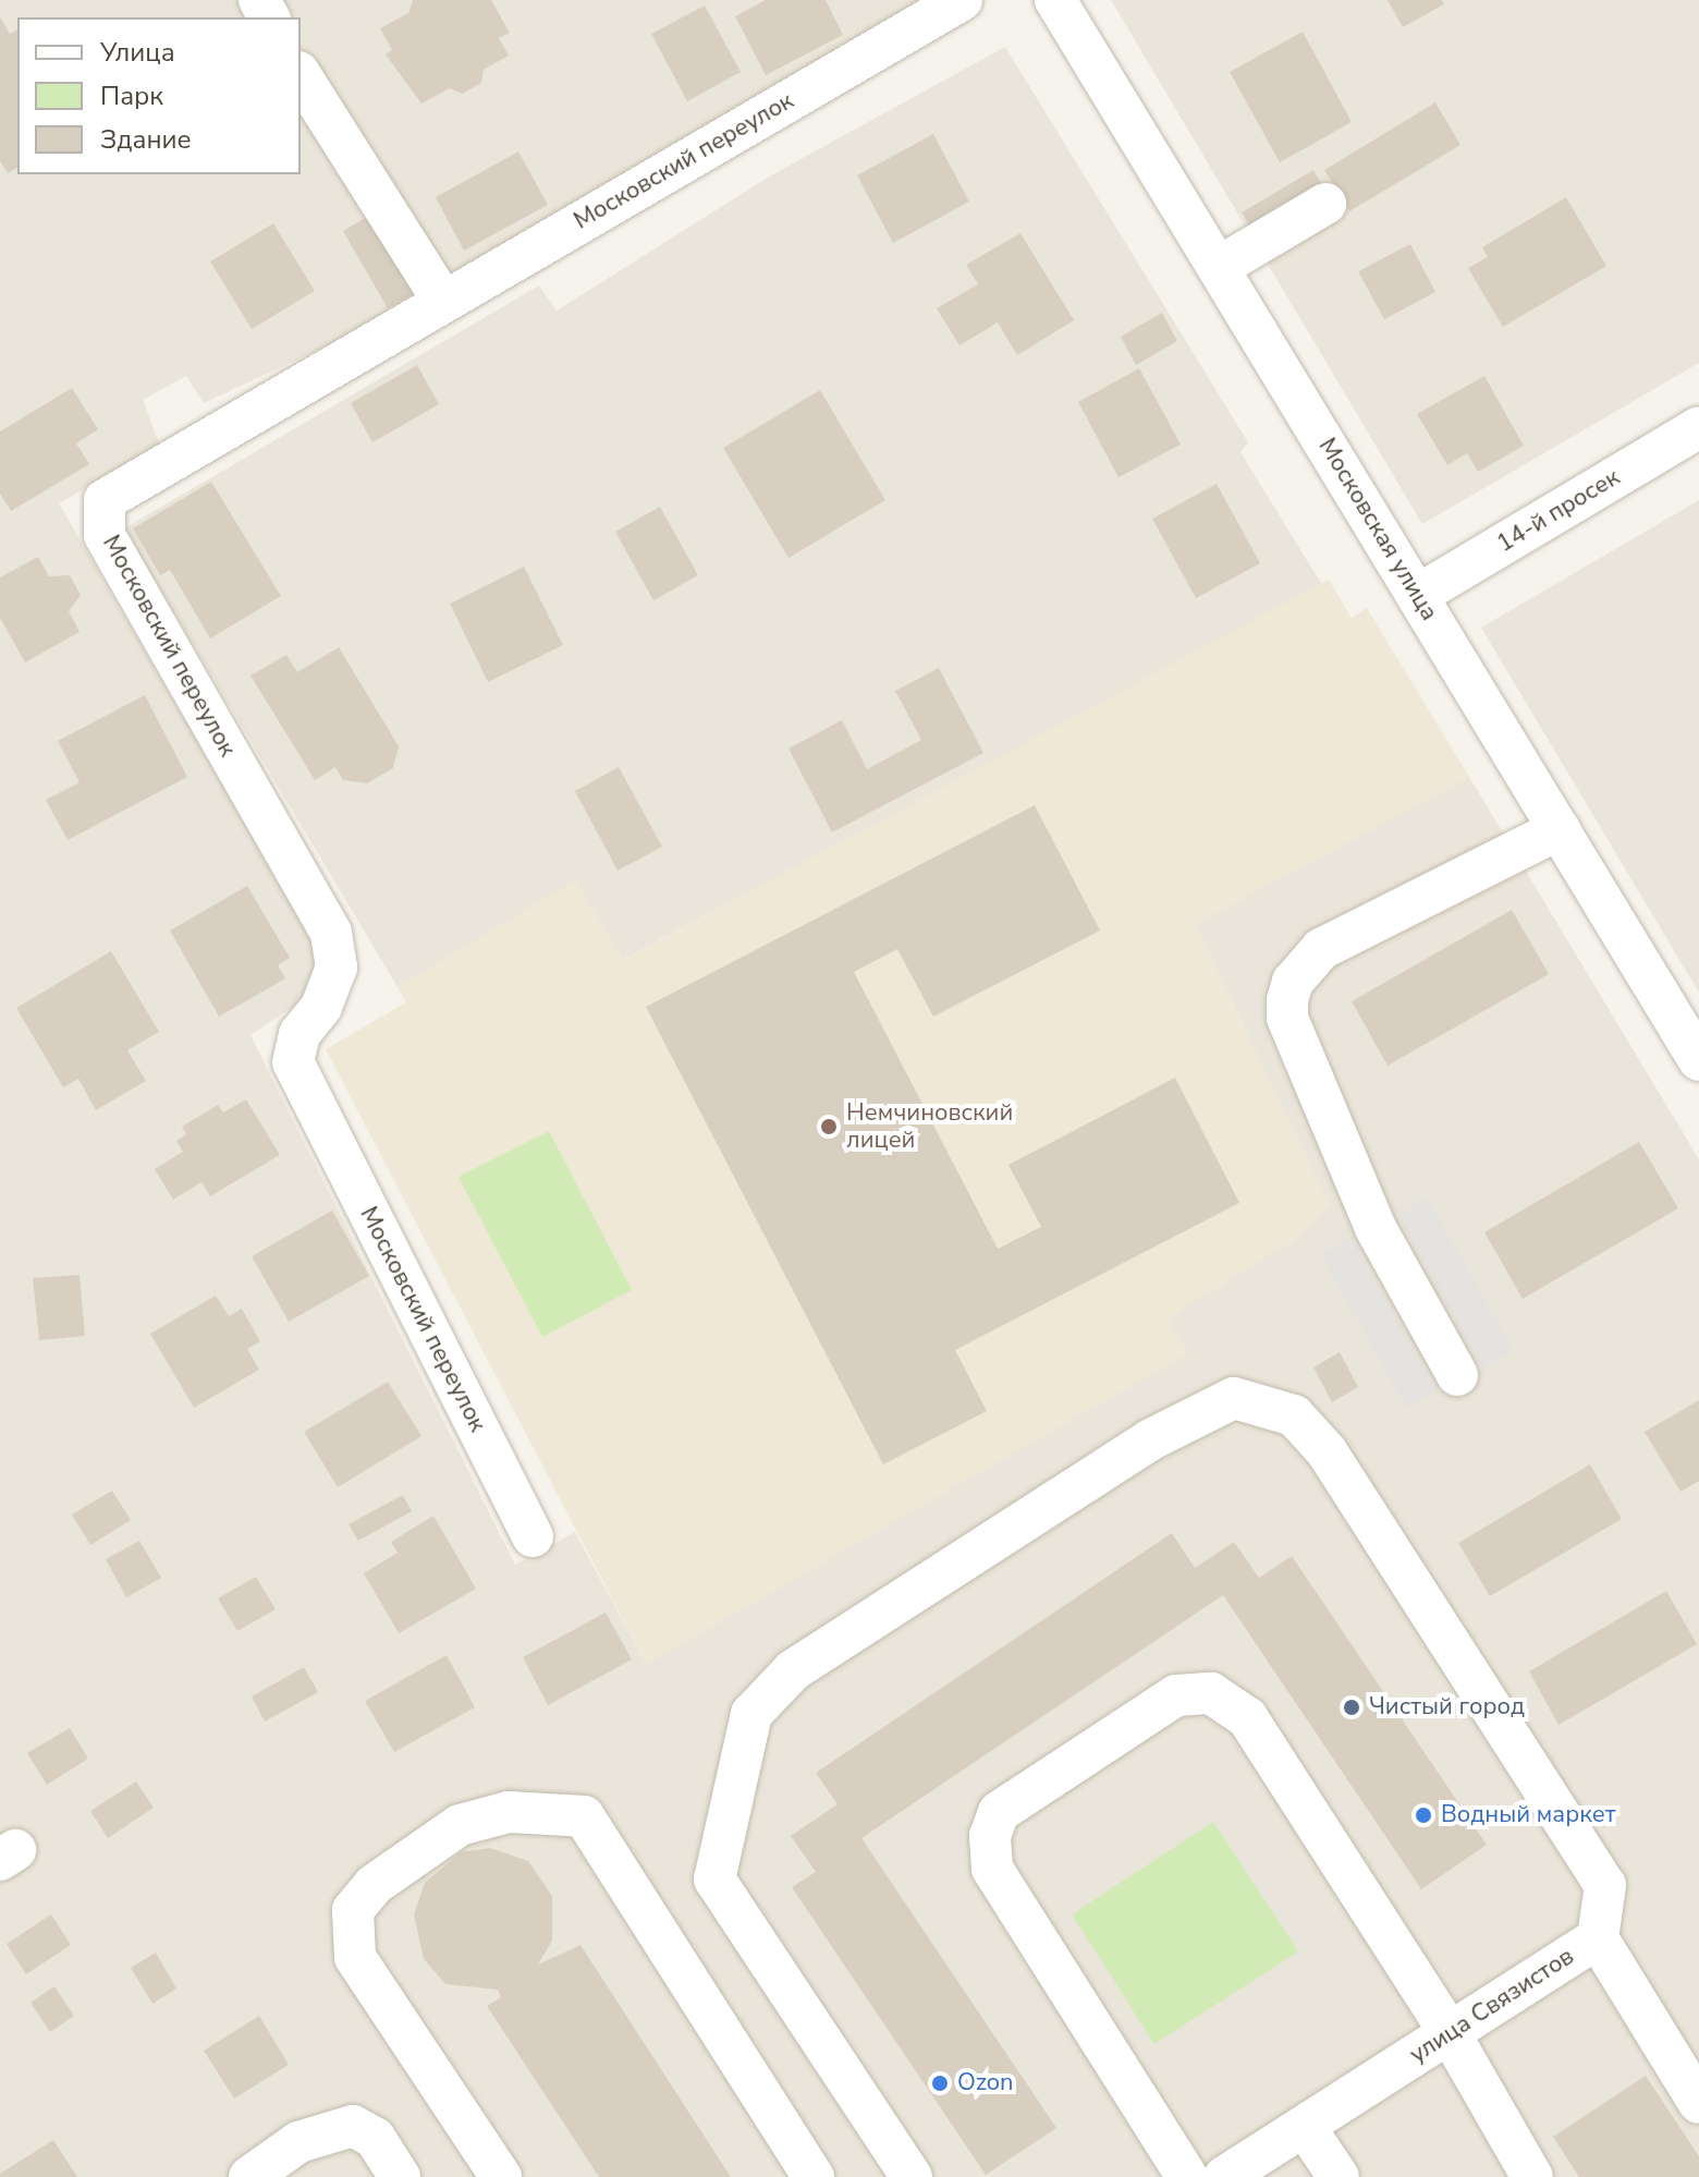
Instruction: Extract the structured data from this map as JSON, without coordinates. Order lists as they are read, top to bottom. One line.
{"streets":{"street":["Московский переулок","14-й просек","Московская улица","улица Связистов"]},"crossings":[["14-й просек","Московская улица"]],"places":["Немчиновский лицей","Чистый город","Водный маркет","Ozon"],"legend":["Улица","Парк","Здание"]}
